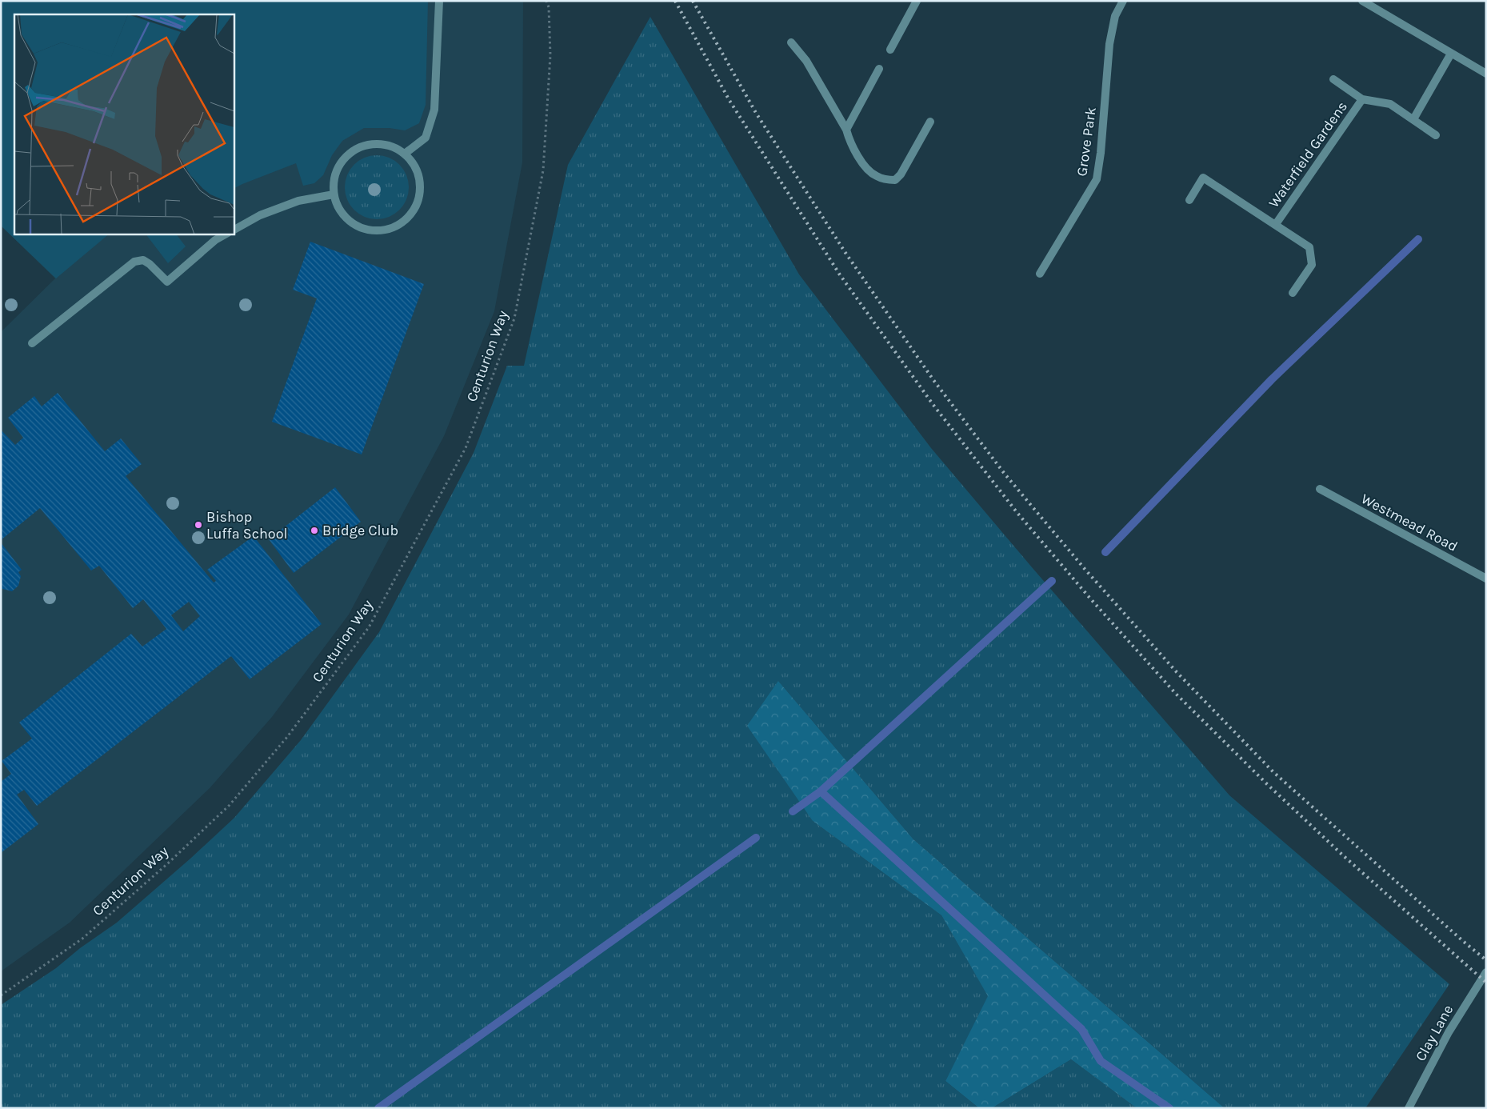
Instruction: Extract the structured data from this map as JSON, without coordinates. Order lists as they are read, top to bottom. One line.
{"streets":{"street":["Grove Park","Waterfield Gardens","Westmead Road","Clay Lane"],"path":["Centurion Way"]},"places":["Bishop Luffa School","Bridge Club"]}
